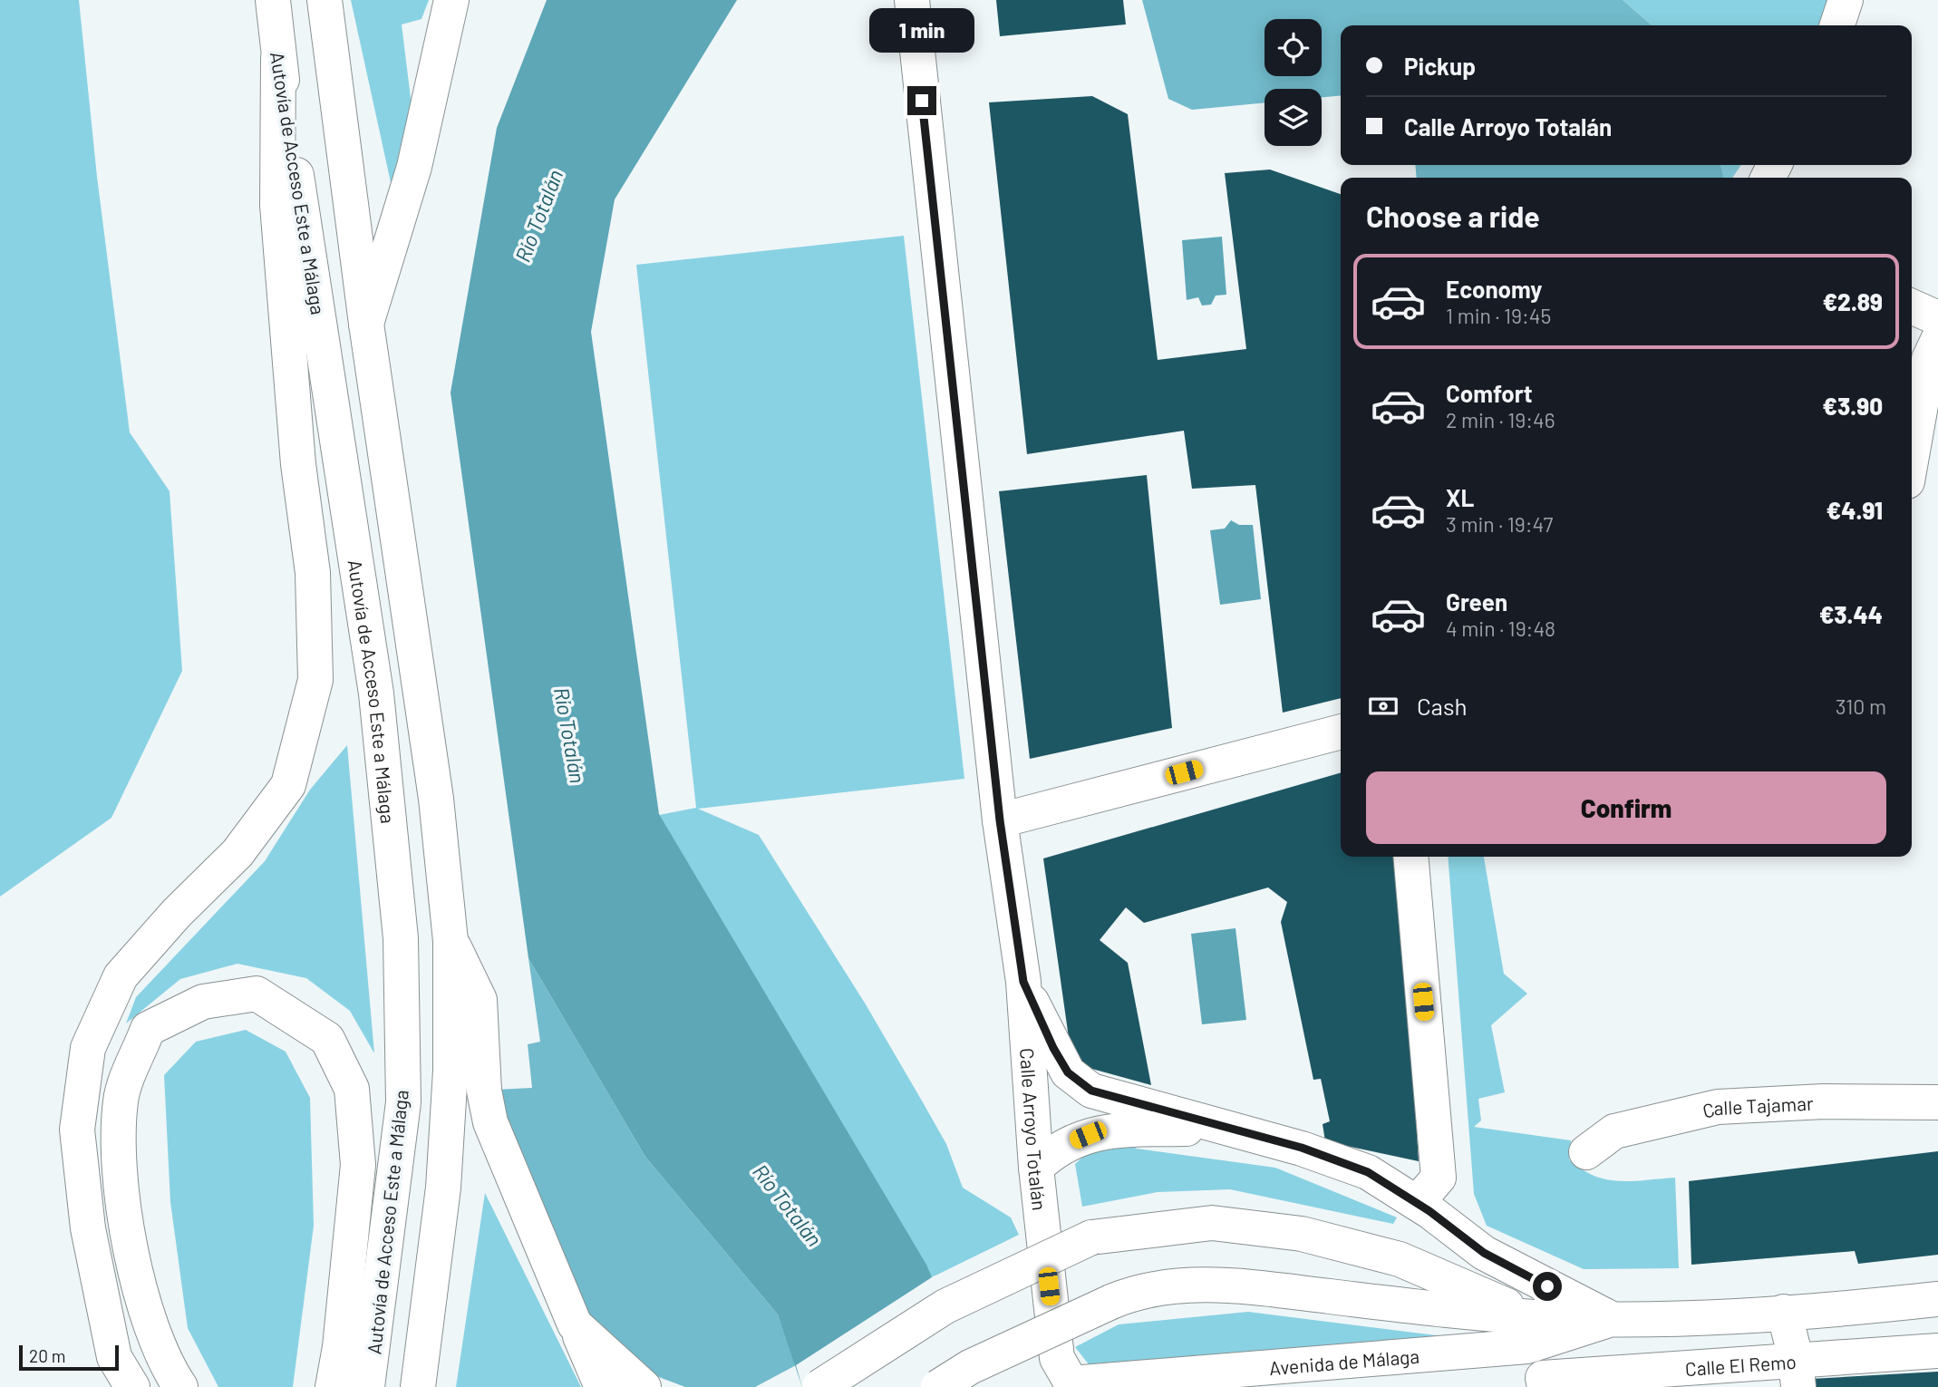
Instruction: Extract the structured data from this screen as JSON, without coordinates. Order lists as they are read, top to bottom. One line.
{"streets":{"main road":["Autovía de Acceso Este a Málaga","Calle Tajamar","Calle Arroyo Totalán","Avenida de Málaga","Calle El Remo"]},"crossings":[["Calle Arroyo Totalán","Avenida de Málaga"]],"water":["Río Totalán"],"scale_bar":"20 m","page":{"bubble":"1 min","banner":["Pickup","Calle Arroyo Totalán"],"heading":"Choose a ride","list":[{"name":"Economy","note":"1 min · 19:45","value":"€2.89"},{"name":"Comfort","note":"2 min · 19:46","value":"€3.90"},{"name":"XL","note":"3 min · 19:47","value":"€4.91"},{"name":"Green","note":"4 min · 19:48","value":"€3.44"}],"pay":["Cash","310 m"],"buttons":"Confirm","scale":"20 m"}}
